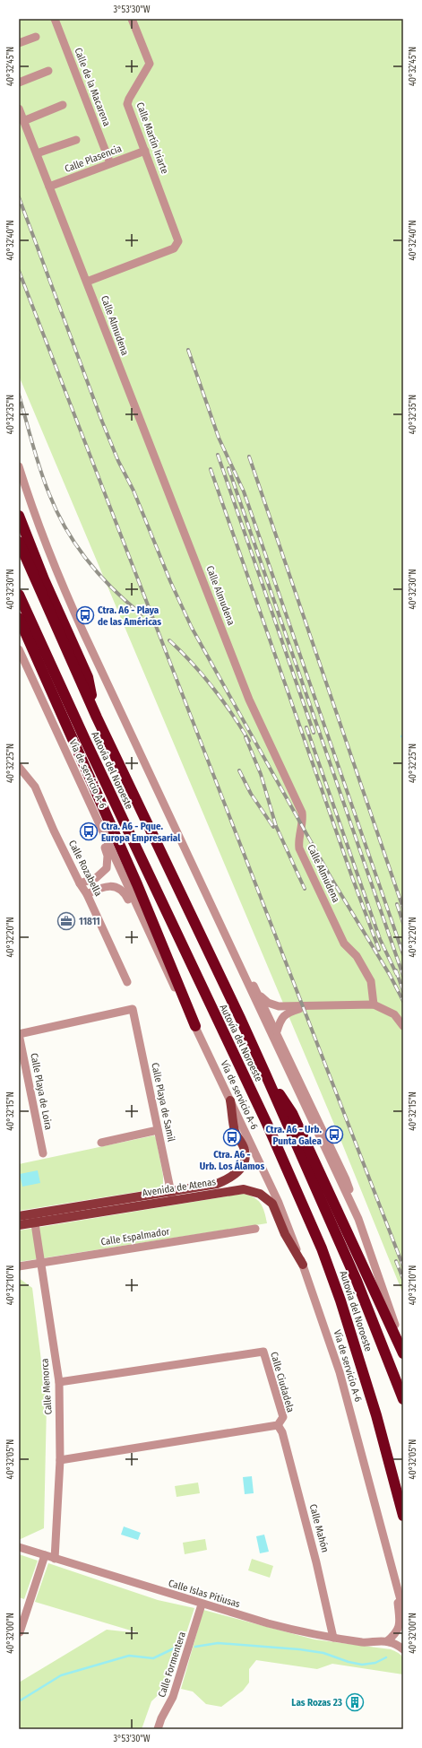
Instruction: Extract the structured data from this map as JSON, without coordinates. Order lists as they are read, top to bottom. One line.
{"streets":{"highway":["Autovía del Noroeste"],"main road":["Avenida de Atenas"],"street":["Calle de la Macarena","Calle Martín Iriarte","Calle Plasencia","Calle Almudena","Vía de servicio A-6","Calle Rozabella","Calle Playa de Loira","Calle Playa de Samil","Calle Espalmador","Calle Ciudadela","Calle Menorca","Calle Mahón","Calle Islas Pitiusas","Calle Formentera"]},"crossings":[["Calle de la Macarena","Calle Plasencia"],["Calle Martín Iriarte","Calle Plasencia"],["Calle Martín Iriarte","Calle Almudena"],["Calle Plasencia","Calle Almudena"],["Vía de servicio A-6","Avenida de Atenas"],["Calle Playa de Loira","Calle Playa de Samil"],["Calle Playa de Samil","Avenida de Atenas"],["Avenida de Atenas","Calle Menorca"],["Calle Espalmador","Calle Menorca"],["Calle Ciudadela","Calle Menorca"],["Calle Ciudadela","Calle Mahón"],["Calle Menorca","Calle Islas Pitiusas"],["Calle Mahón","Calle Islas Pitiusas"],["Calle Islas Pitiusas","Calle Formentera"]],"places":{"bus stop":["Ctra. A6 - Playa de las Américas","Ctra. A6 - Pque. Europa Empresarial","Ctra. A6 - Urb. Punta Galea","Ctra. A6 - Urb. Los Álamos"],"office":["11811"],"building":["Las Rozas 23"]},"coordinates":["3°53'30\"W","40°32'45\"N","40°32'40\"N","40°32'35\"N","40°32'30\"N","40°32'25\"N","40°32'20\"N","40°32'15\"N","40°32'10\"N","40°32'05\"N","40°32'00\"N"]}
